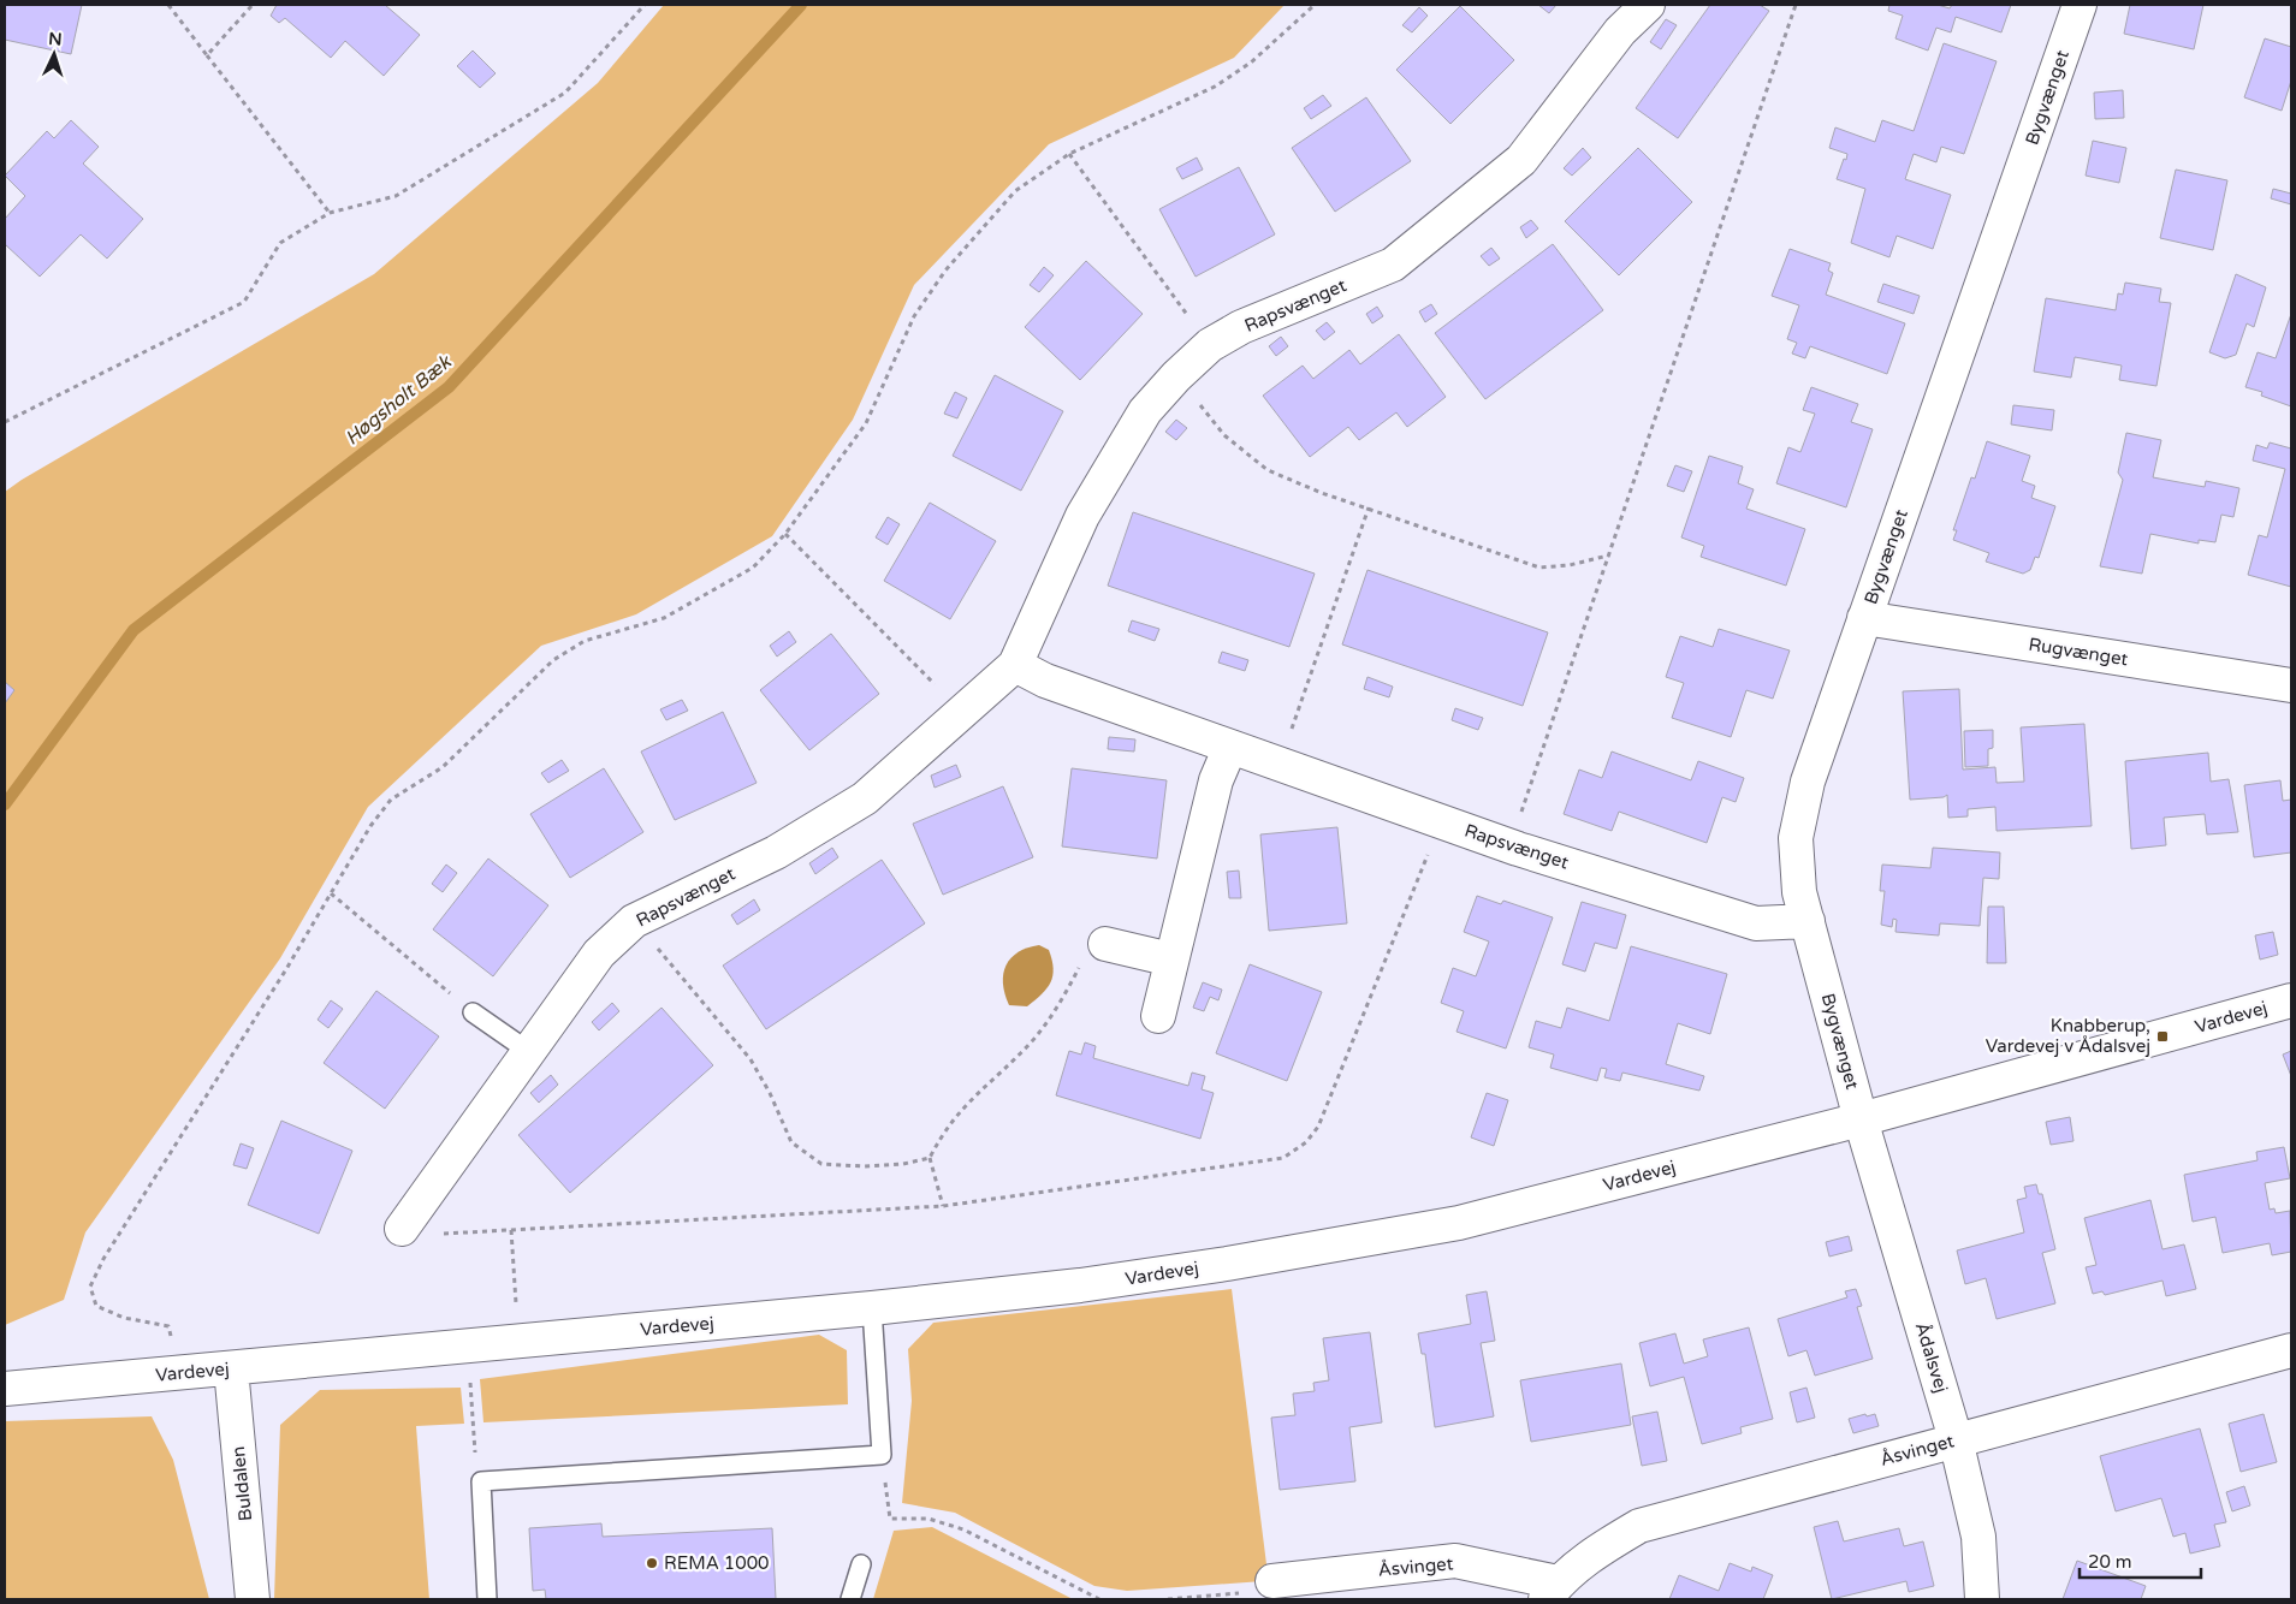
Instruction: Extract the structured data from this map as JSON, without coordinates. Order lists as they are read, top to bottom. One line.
{"streets":{"street":["Bygvænget","Rapsvænget","Rugvænget","Vardevej","Ådalsvej","Åsvinget","Buldalen"]},"crossings":[["Bygvænget","Rapsvænget"],["Bygvænget","Rugvænget"],["Bygvænget","Vardevej"],["Bygvænget","Ådalsvej"],["Vardevej","Ådalsvej"],["Vardevej","Buldalen"],["Ådalsvej","Åsvinget"]],"water":["Høgsholt Bæk"],"places":{"transit":["Knabberup, Vardevej v Ådalsvej"],"other":["REMA 1000"]},"scale_bar":"20 m","north":"top"}
